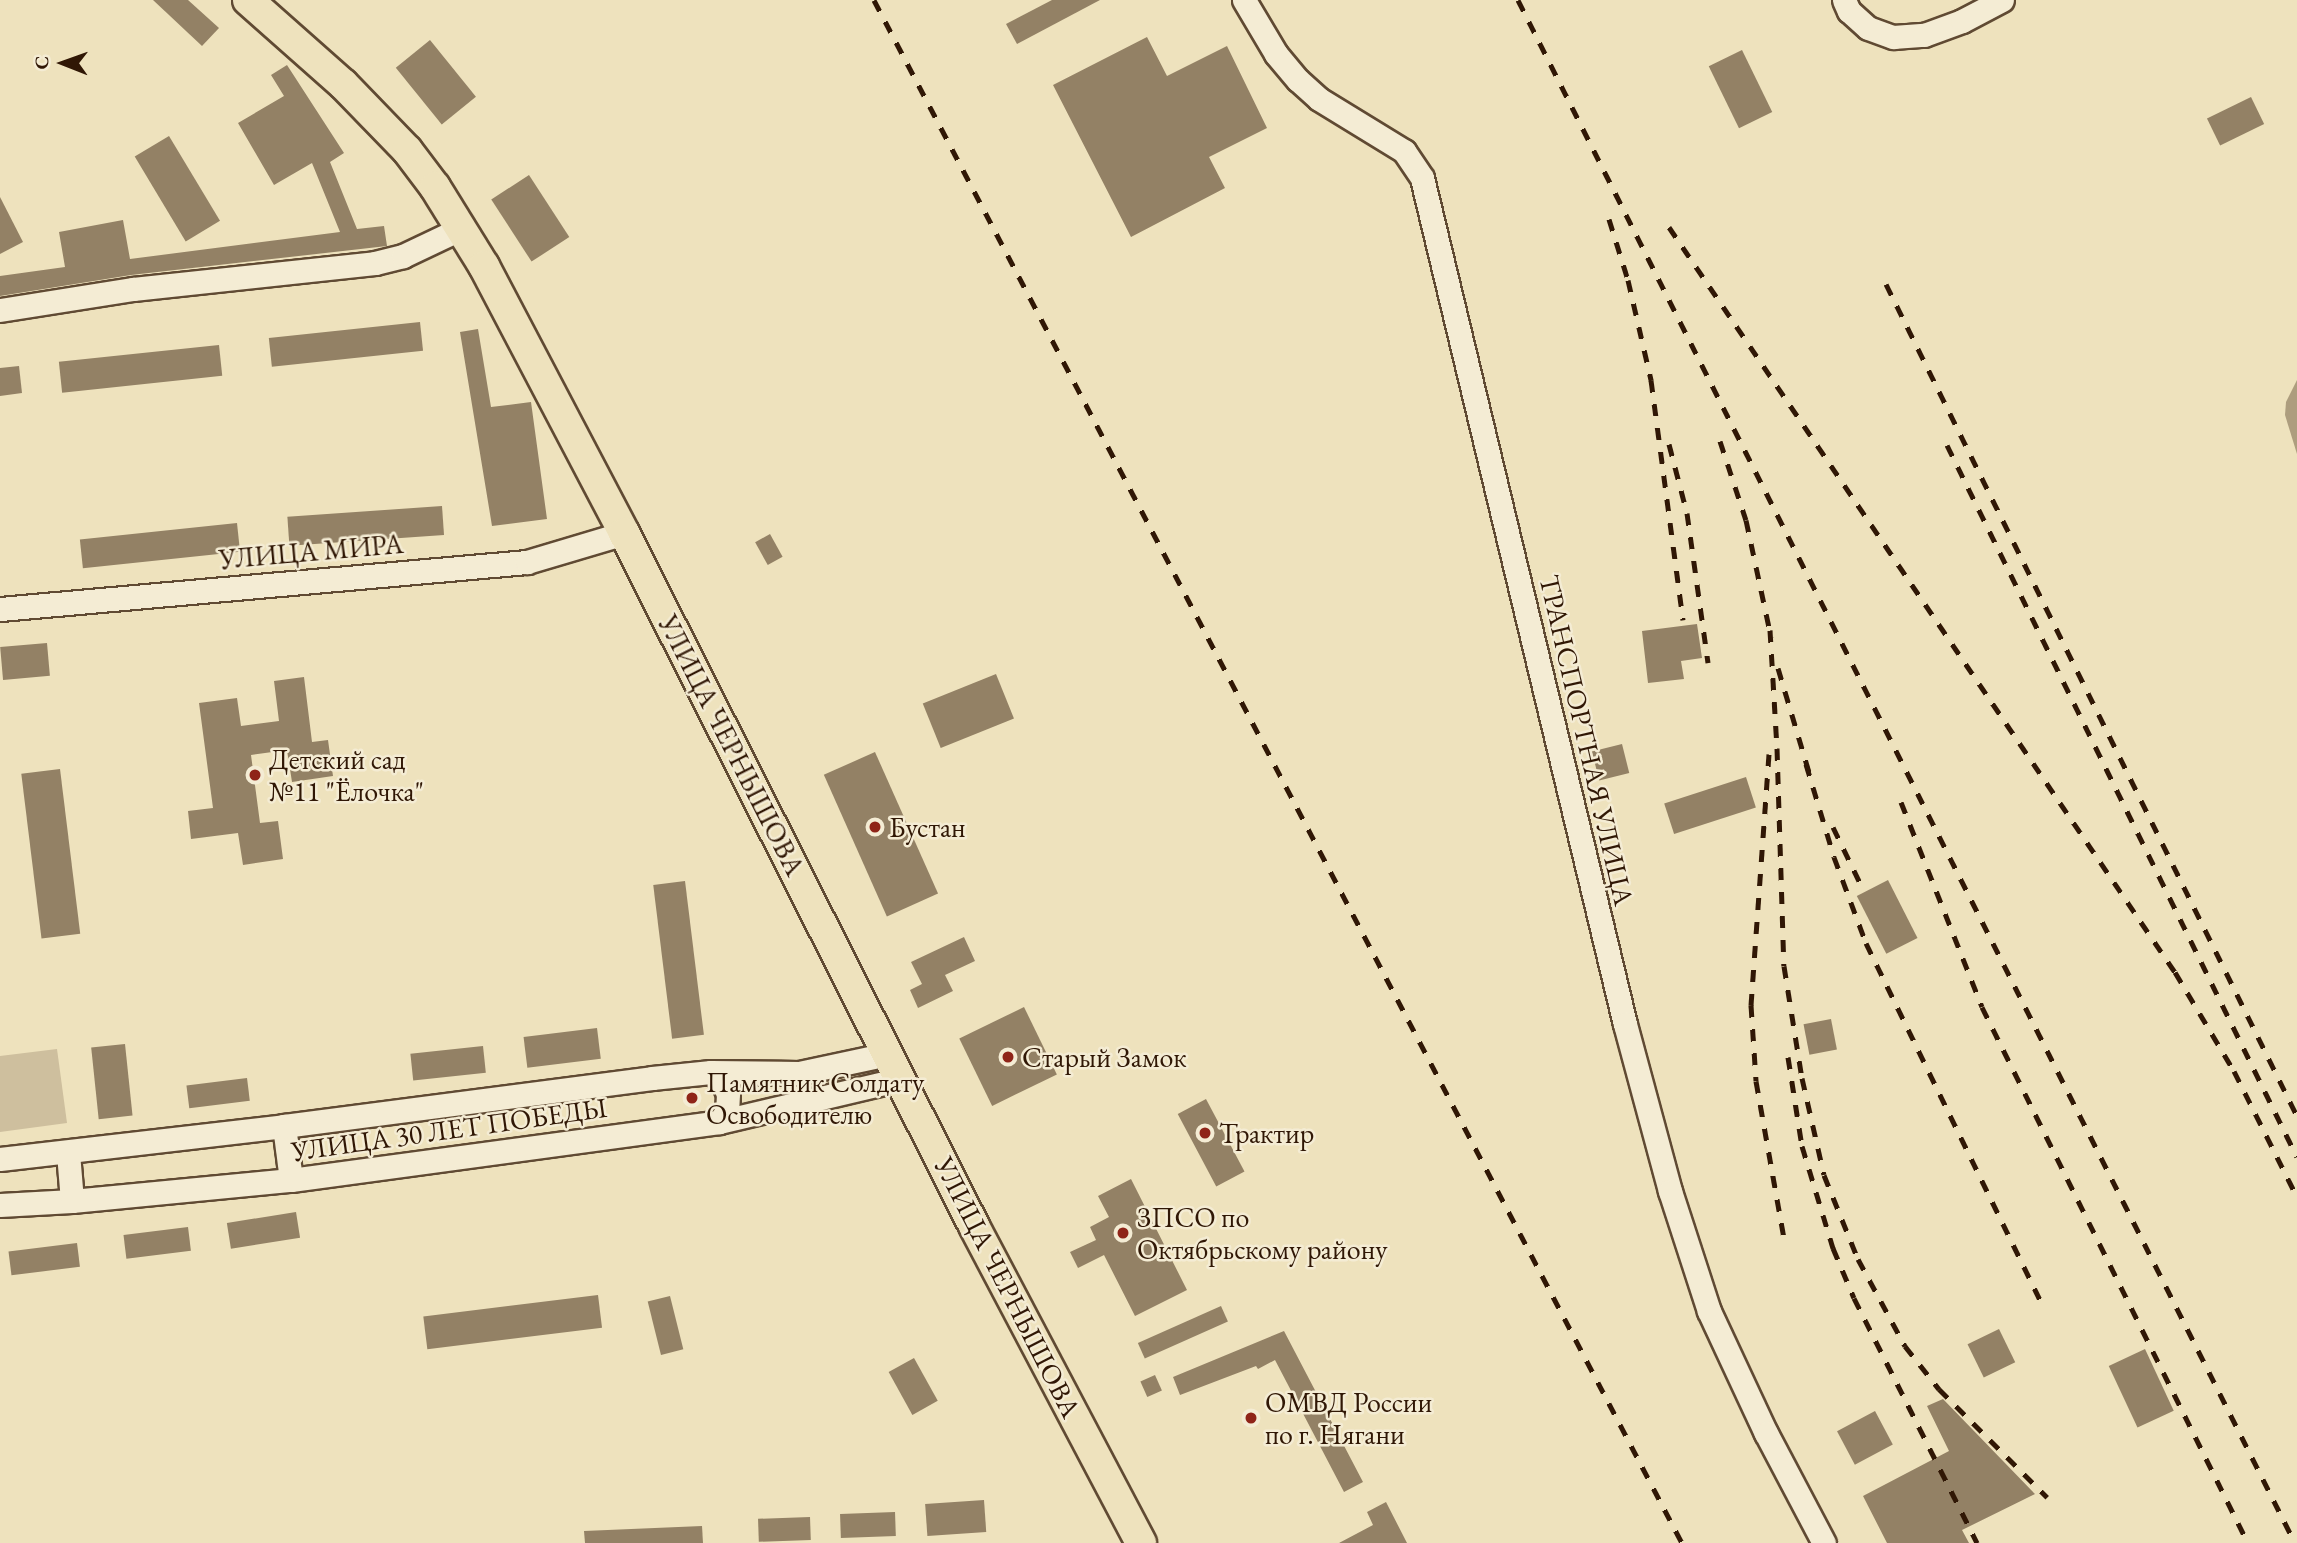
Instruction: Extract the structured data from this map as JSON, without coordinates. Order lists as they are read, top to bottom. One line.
{"streets":{"main road":["УЛИЦА ЧЕРНЫШОВА"],"street":["УЛИЦА МИРА","ТРАНСПОРТНАЯ УЛИЦА","УЛИЦА 30 ЛЕТ ПОБЕДЫ"]},"crossings":[["УЛИЦА МИРА","УЛИЦА ЧЕРНЫШОВА"],["УЛИЦА ЧЕРНЫШОВА","УЛИЦА 30 ЛЕТ ПОБЕДЫ"]],"places":["Детский сад №11 \"Ёлочка\"","Бустан","Старый Замок","Памятник Солдату Освободителю","Трактир","ЗПСО по Октябрьскому району","ОМВД России по г. Нягани"],"north":"left"}
